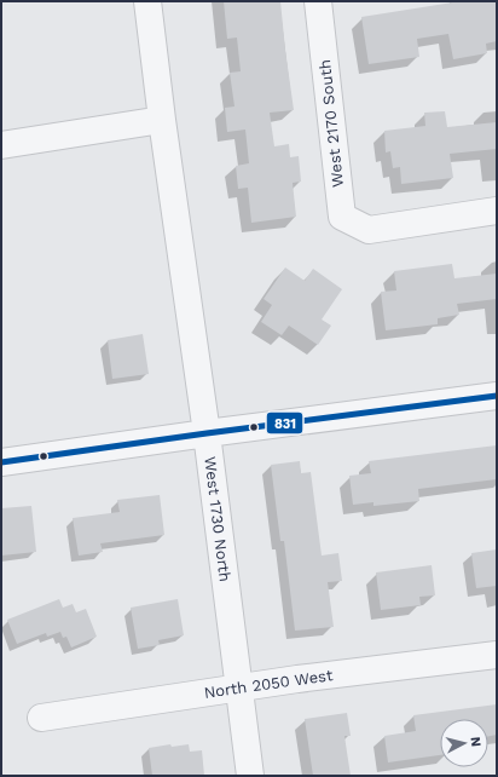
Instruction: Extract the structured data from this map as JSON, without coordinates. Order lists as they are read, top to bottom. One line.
{"streets":{"street":["West 2170 South","West 1730 North","North 2050 West"]},"crossings":[["West 1730 North","North 2050 West"]],"lines":["transit line 831"],"north":"right"}
